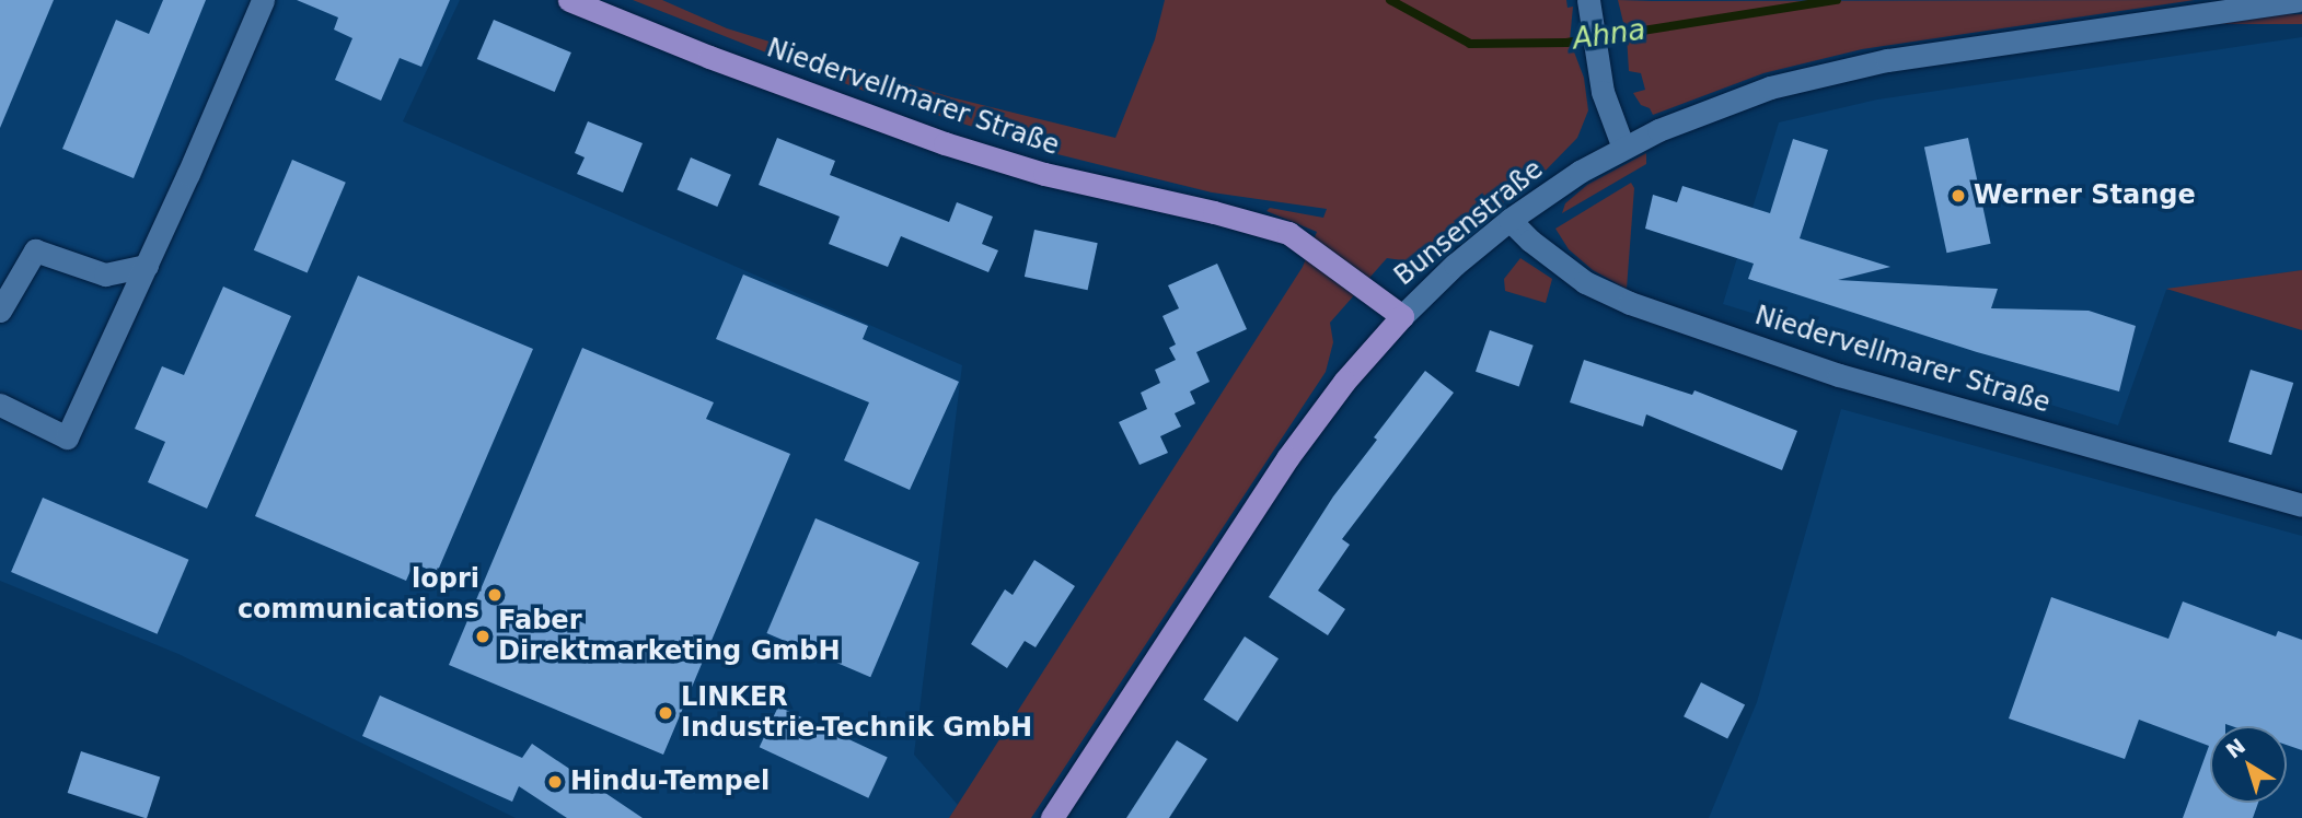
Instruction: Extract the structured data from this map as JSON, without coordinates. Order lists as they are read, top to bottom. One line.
{"streets":{"main road":["Niedervellmarer Straße","Bunsenstraße"]},"crossings":[["Niedervellmarer Straße","Bunsenstraße"]],"water":["Ahna"],"places":["Werner Stange","lopri communications","Faber Direktmarketing GmbH","LINKER Industrie-Technik GmbH","Hindu-Tempel"],"north":"top left"}
